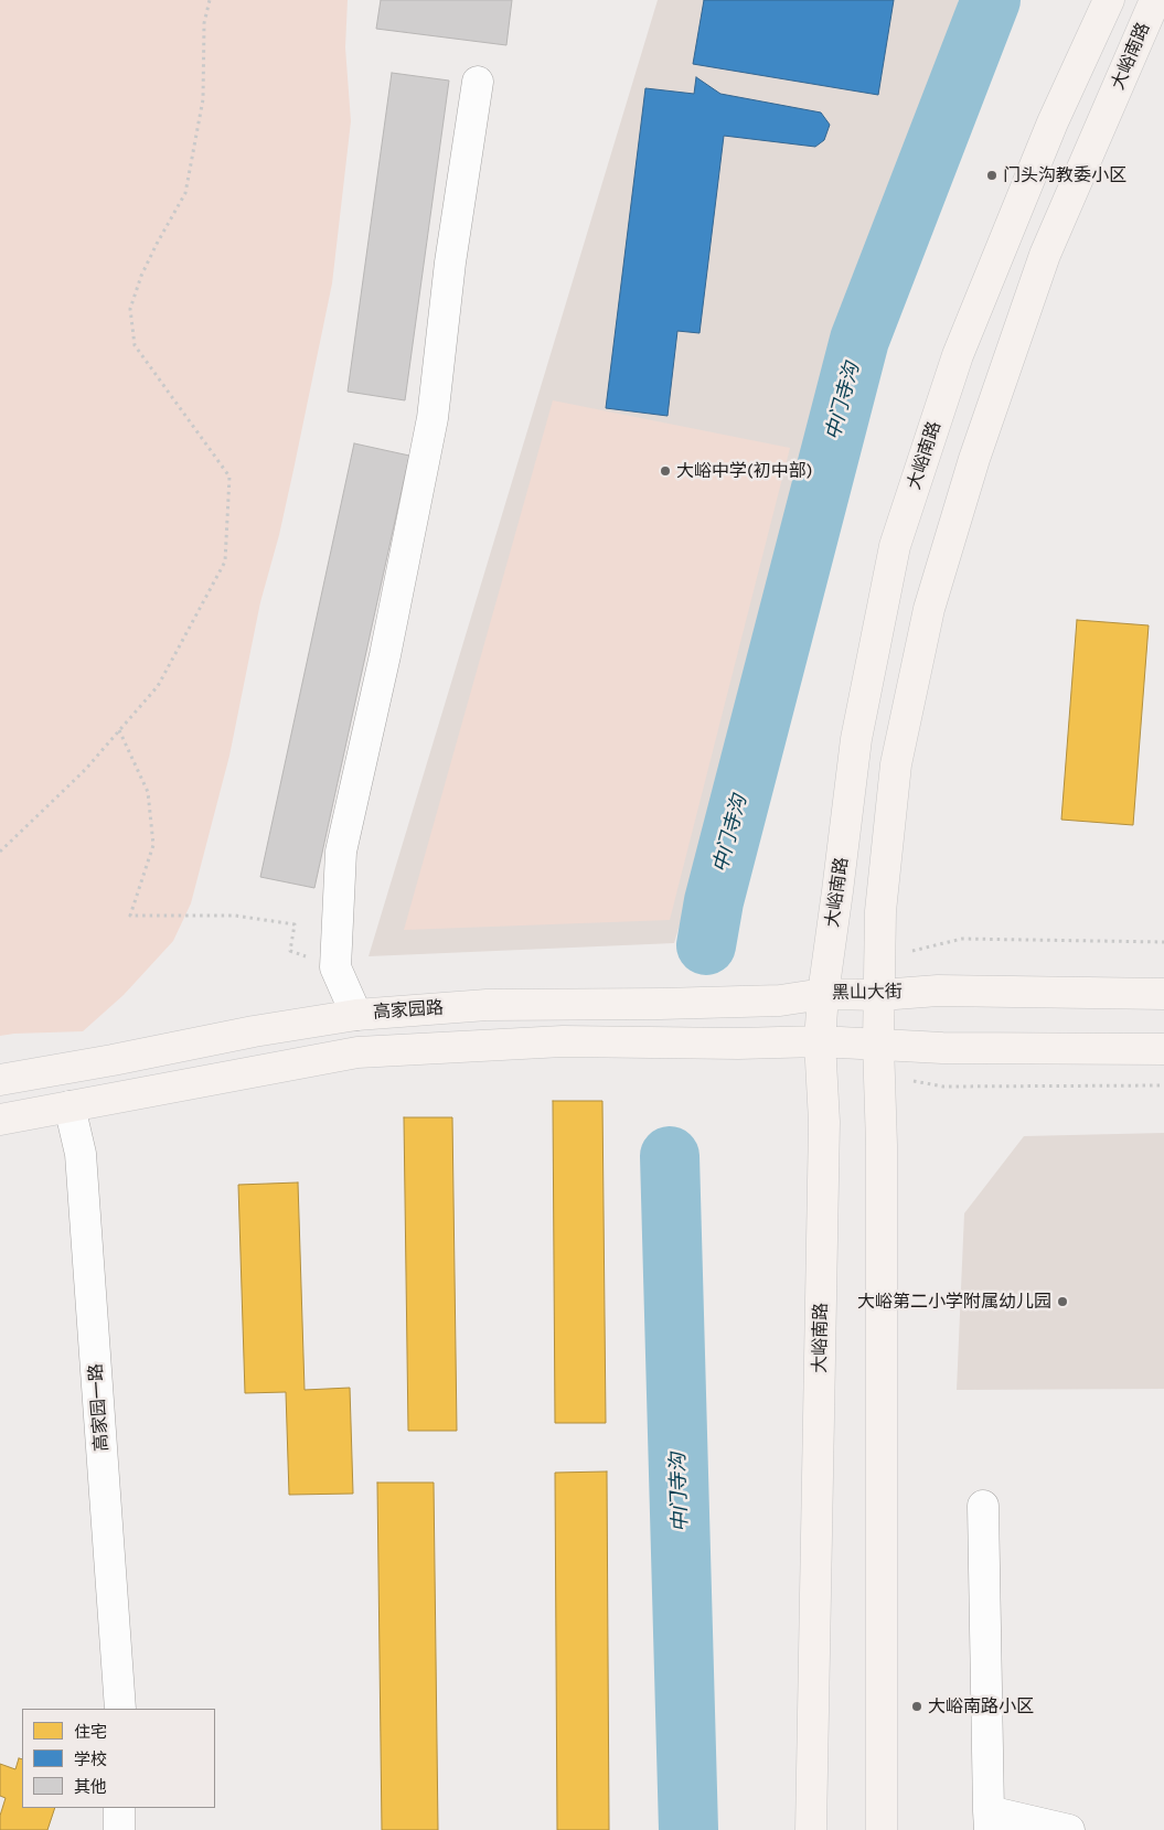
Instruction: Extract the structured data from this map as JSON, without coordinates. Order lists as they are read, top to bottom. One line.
{"streets":{"main road":["大峪南路","黑山大街","高家园路"],"street":["高家园一路"]},"crossings":[["大峪南路","黑山大街"],["大峪南路","高家园路"],["黑山大街","高家园路"]],"water":["中门寺沟"],"places":["门头沟教委小区","大峪中学(初中部)","大峪第二小学附属幼儿园","大峪南路小区"],"legend":["住宅","学校","其他"]}
